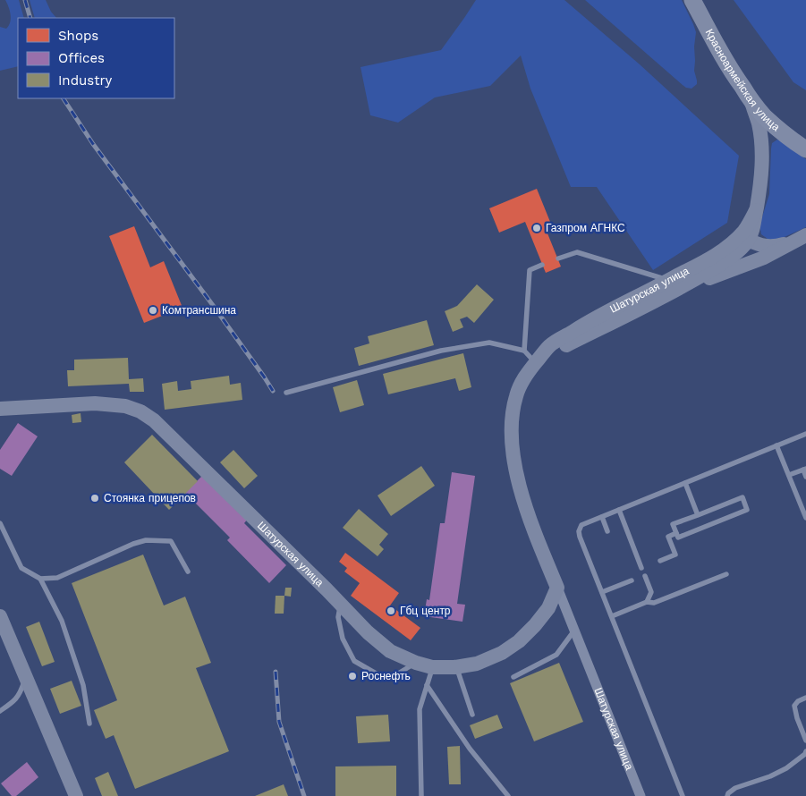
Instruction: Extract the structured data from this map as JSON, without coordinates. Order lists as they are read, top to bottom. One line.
{"streets":{"main road":["Красноармейская улица","Шатурская улица"]},"places":["Газпром АГНКС","Комтрансшина","Стоянка прицепов","Гбц центр","Роснефть"],"legend":["Shops","Offices","Industry"]}
